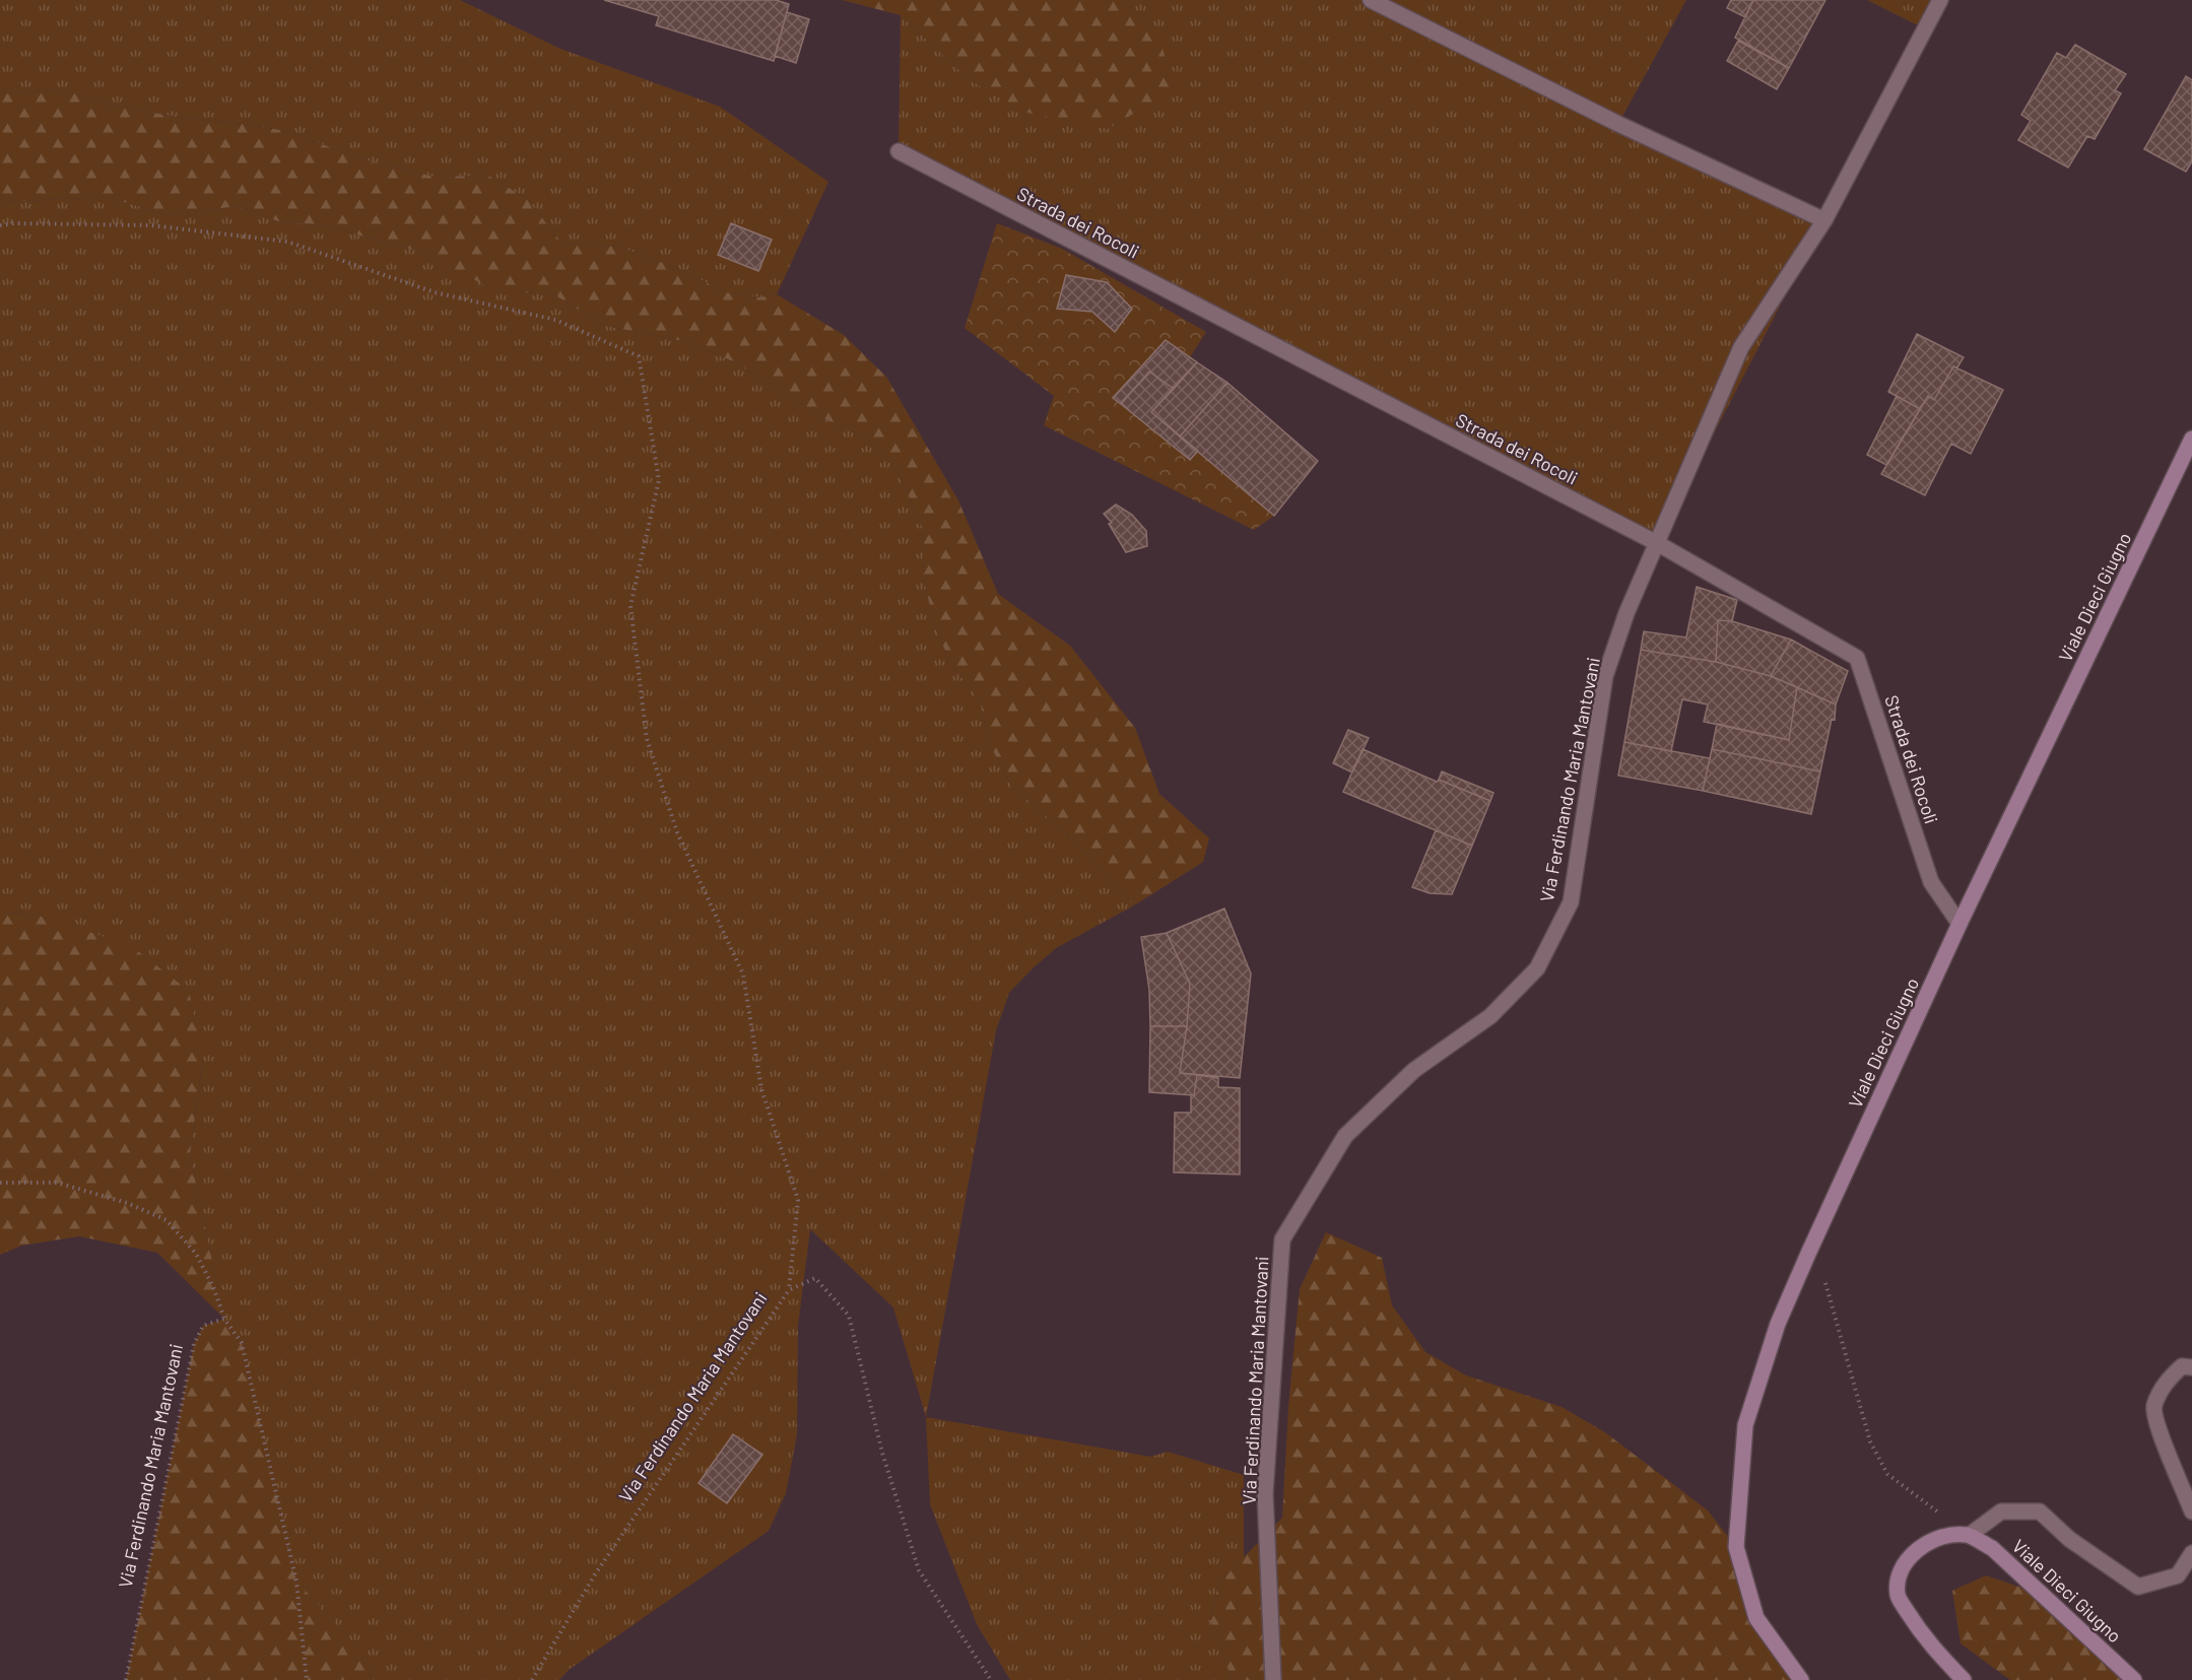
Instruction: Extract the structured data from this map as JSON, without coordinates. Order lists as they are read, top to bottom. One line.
{"streets":{"main road":["Viale Dieci Giugno"],"street":["Strada dei Rocoli","Via Ferdinando Maria Mantovani"]},"crossings":[["Strada dei Rocoli","Viale Dieci Giugno"],["Strada dei Rocoli","Via Ferdinando Maria Mantovani"]]}
